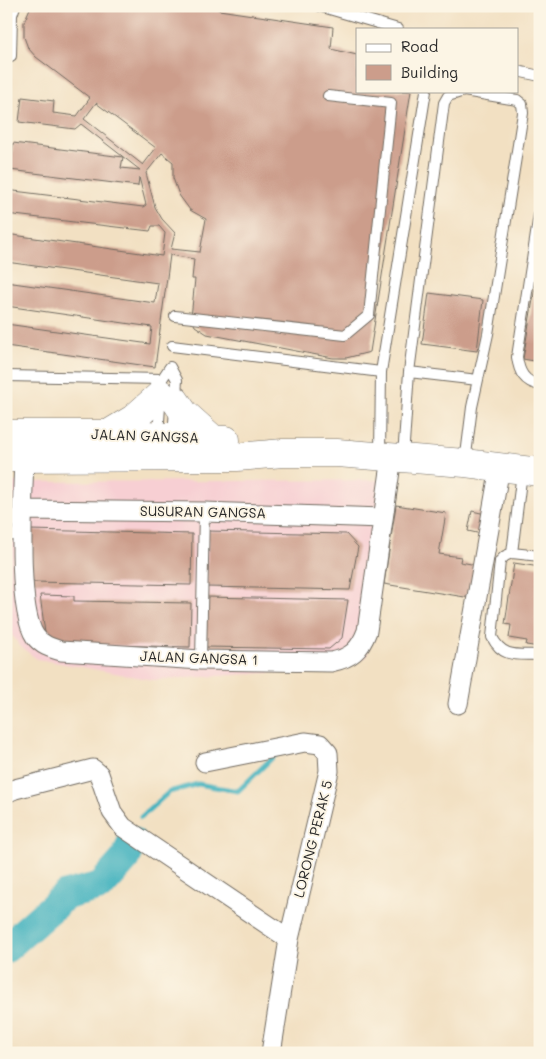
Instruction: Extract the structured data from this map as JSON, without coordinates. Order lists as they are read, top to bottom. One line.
{"streets":{"main road":["JALAN GANGSA"],"street":["SUSURAN GANGSA","JALAN GANGSA 1","LORONG PERAK 5"]},"crossings":[["JALAN GANGSA","JALAN GANGSA 1"],["SUSURAN GANGSA","JALAN GANGSA 1"]],"legend":["Road","Building"]}
